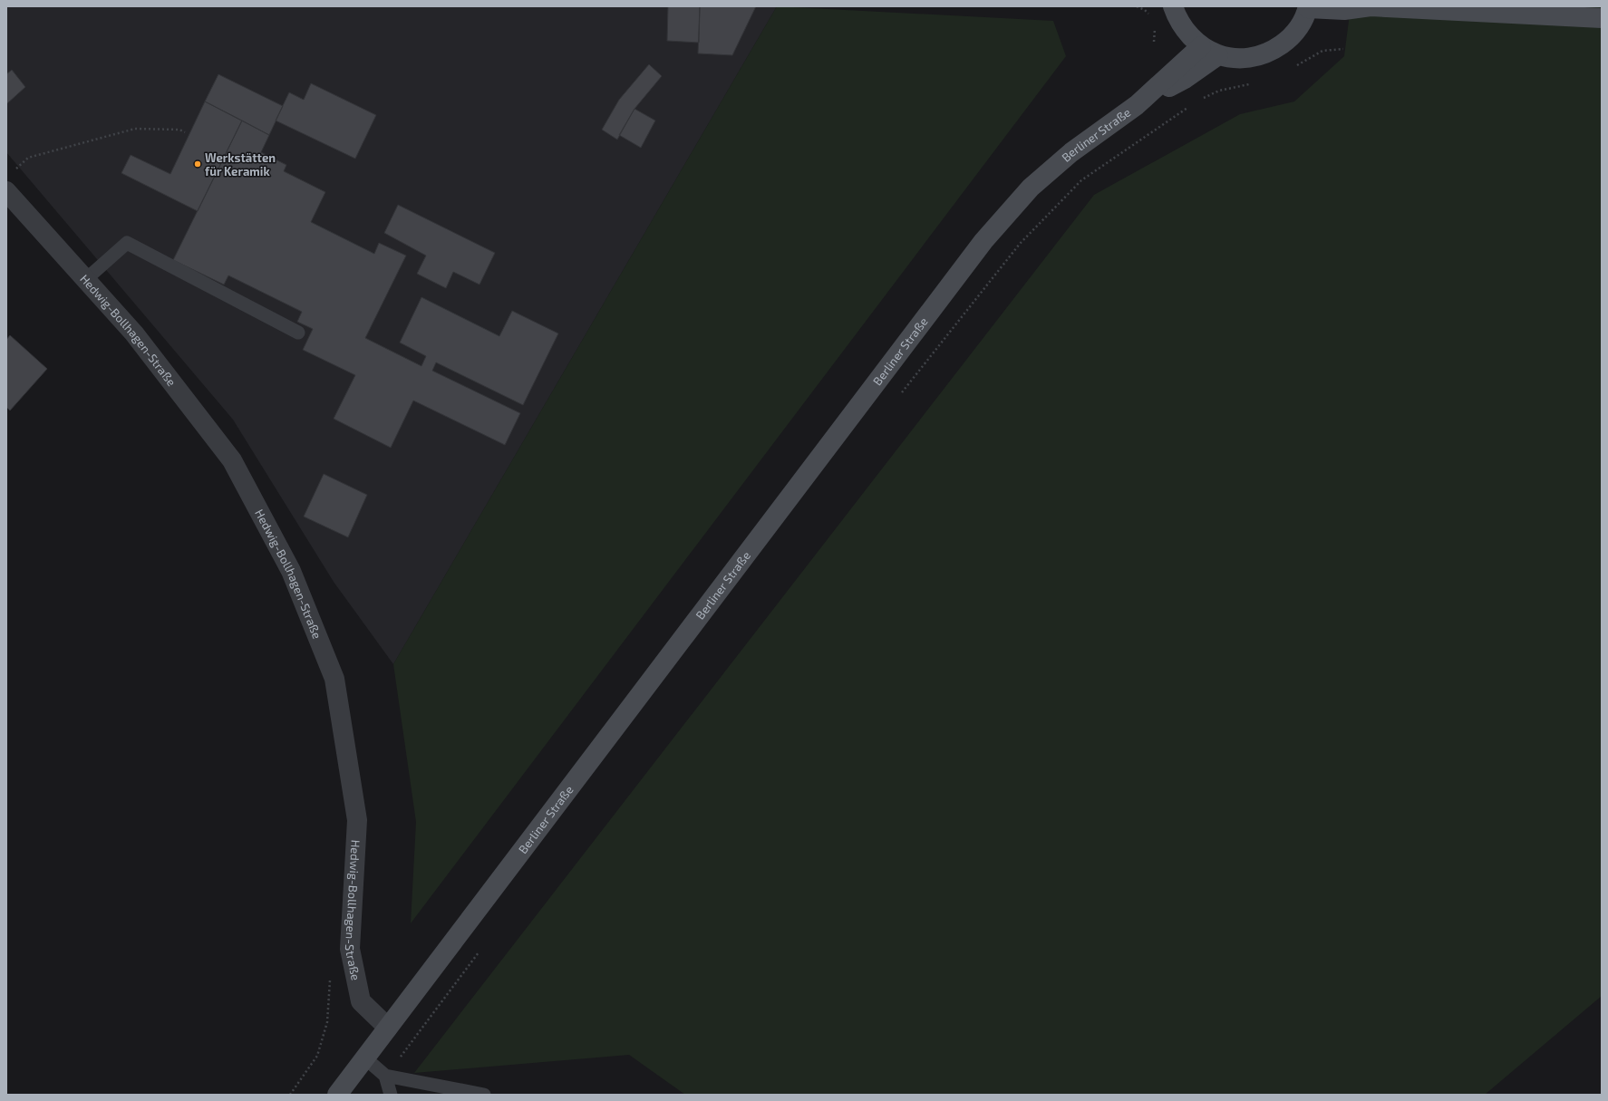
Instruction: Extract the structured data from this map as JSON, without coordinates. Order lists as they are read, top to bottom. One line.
{"streets":{"main road":["Berliner Straße"],"street":["Hedwig-Bollhagen-Straße"]},"crossings":[["Berliner Straße","Hedwig-Bollhagen-Straße"]],"places":["Werkstätten für Keramik"]}
